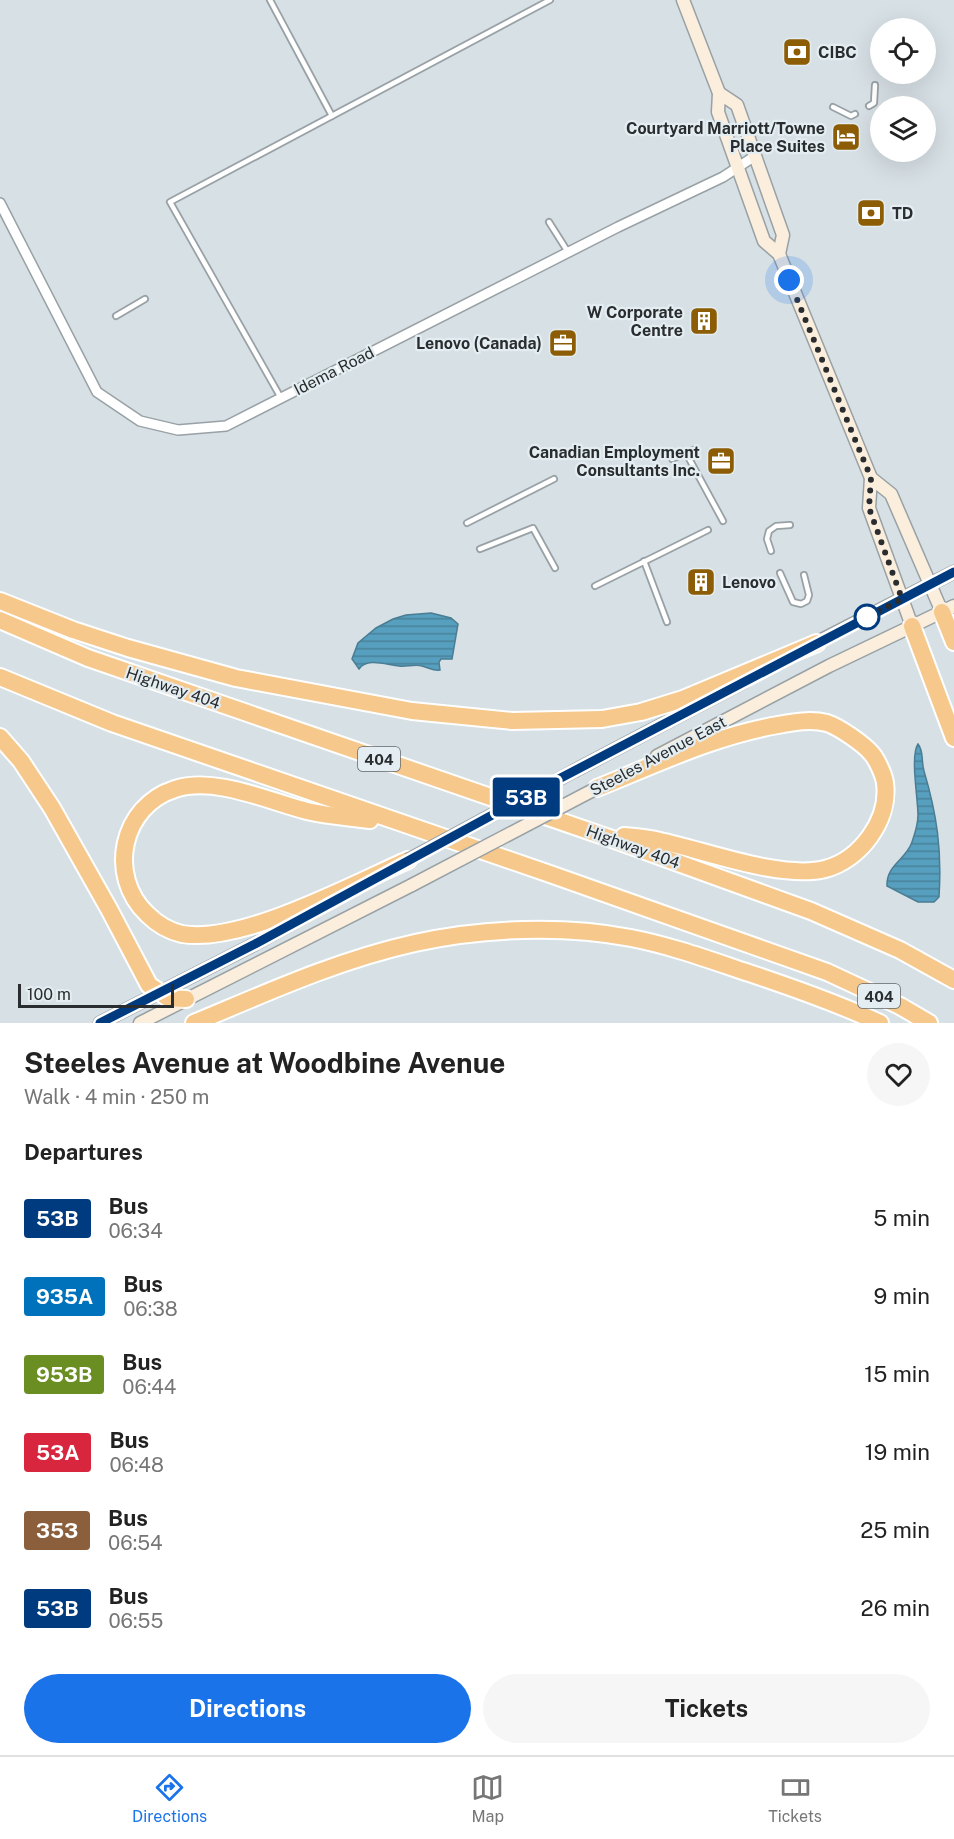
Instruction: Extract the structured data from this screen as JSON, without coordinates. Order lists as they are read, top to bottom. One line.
{"streets":{"highway":["Highway 404","404"],"main road":["Steeles Avenue East"],"street":["Idema Road"]},"places":{"bank":["CIBC","TD"],"hotel":["Courtyard Marriott/Towne Place Suites"],"building":["W Corporate Centre","Lenovo"],"office":["Lenovo (Canada)","Canadian Employment Consultants Inc."]},"lines":["bus line 53B"],"scale_bar":"100 m","page":{"on_map":"53B","scale":"100 m","heading":[["Steeles Avenue at Woodbine Avenue","Walk · 4 min · 250 m"],"Departures"],"list":[{"mark":"53B","name":"Bus","note":"06:34","value":"5 min"},{"mark":"935A","name":"Bus","note":"06:38","value":"9 min"},{"mark":"953B","name":"Bus","note":"06:44","value":"15 min"},{"mark":"53A","name":"Bus","note":"06:48","value":"19 min"},{"mark":"353","name":"Bus","note":"06:54","value":"25 min"},{"mark":"53B","name":"Bus","note":"06:55","value":"26 min"}],"buttons":["Directions","Tickets"],"tabs":["Directions","Map","Tickets"]}}
